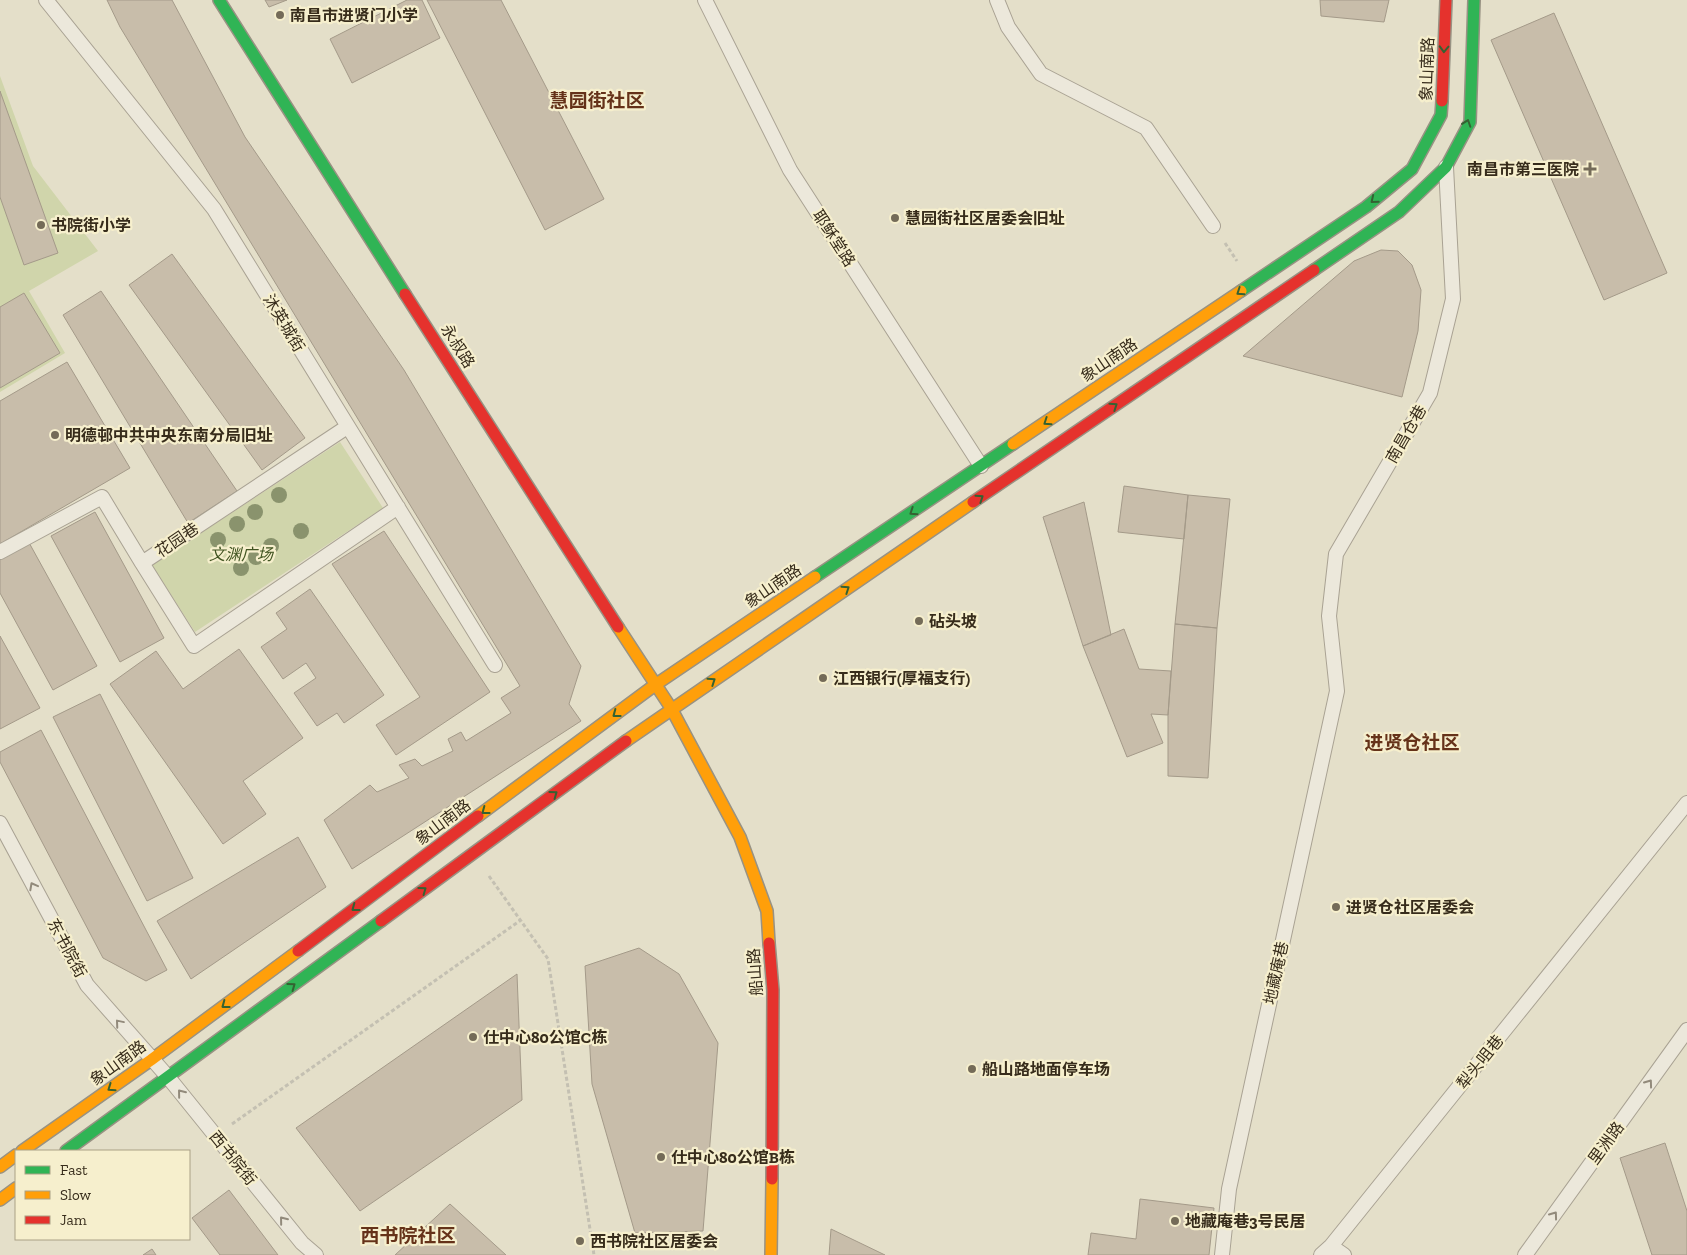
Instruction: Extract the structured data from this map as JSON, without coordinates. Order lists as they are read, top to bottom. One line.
{"streets":{"main road":["象山南路","永叔路","船山路"],"lane":["耶稣堂路","沐英城街","南昌仓巷","花园巷","东书院街","地藏庵巷","犁头咀巷","里洲路","西书院街"]},"crossings":[["象山南路","耶稣堂路"],["象山南路","永叔路"],["象山南路","东书院街"],["象山南路","西书院街"],["沐英城街","花园巷"],["永叔路","船山路"],["南昌仓巷","地藏庵巷"],["东书院街","西书院街"]],"one_way":["东书院街","里洲路","西书院街"],"districts":["慧园街社区","进贤仓社区","西书院社区"],"parks":["文渊广场"],"places":{"other":["南昌市进贤门小学","慧园街社区居委会旧址","书院街小学","明德邨中共中央东南分局旧址","砧头坡","江西银行(厚福支行)","进贤仓社区居委会","仕中心80公馆C栋","船山路地面停车场","仕中心80公馆B栋","地藏庵巷3号民居","西书院社区居委会"],"health":["南昌市第三医院"]},"legend":["Fast","Slow","Jam"]}
